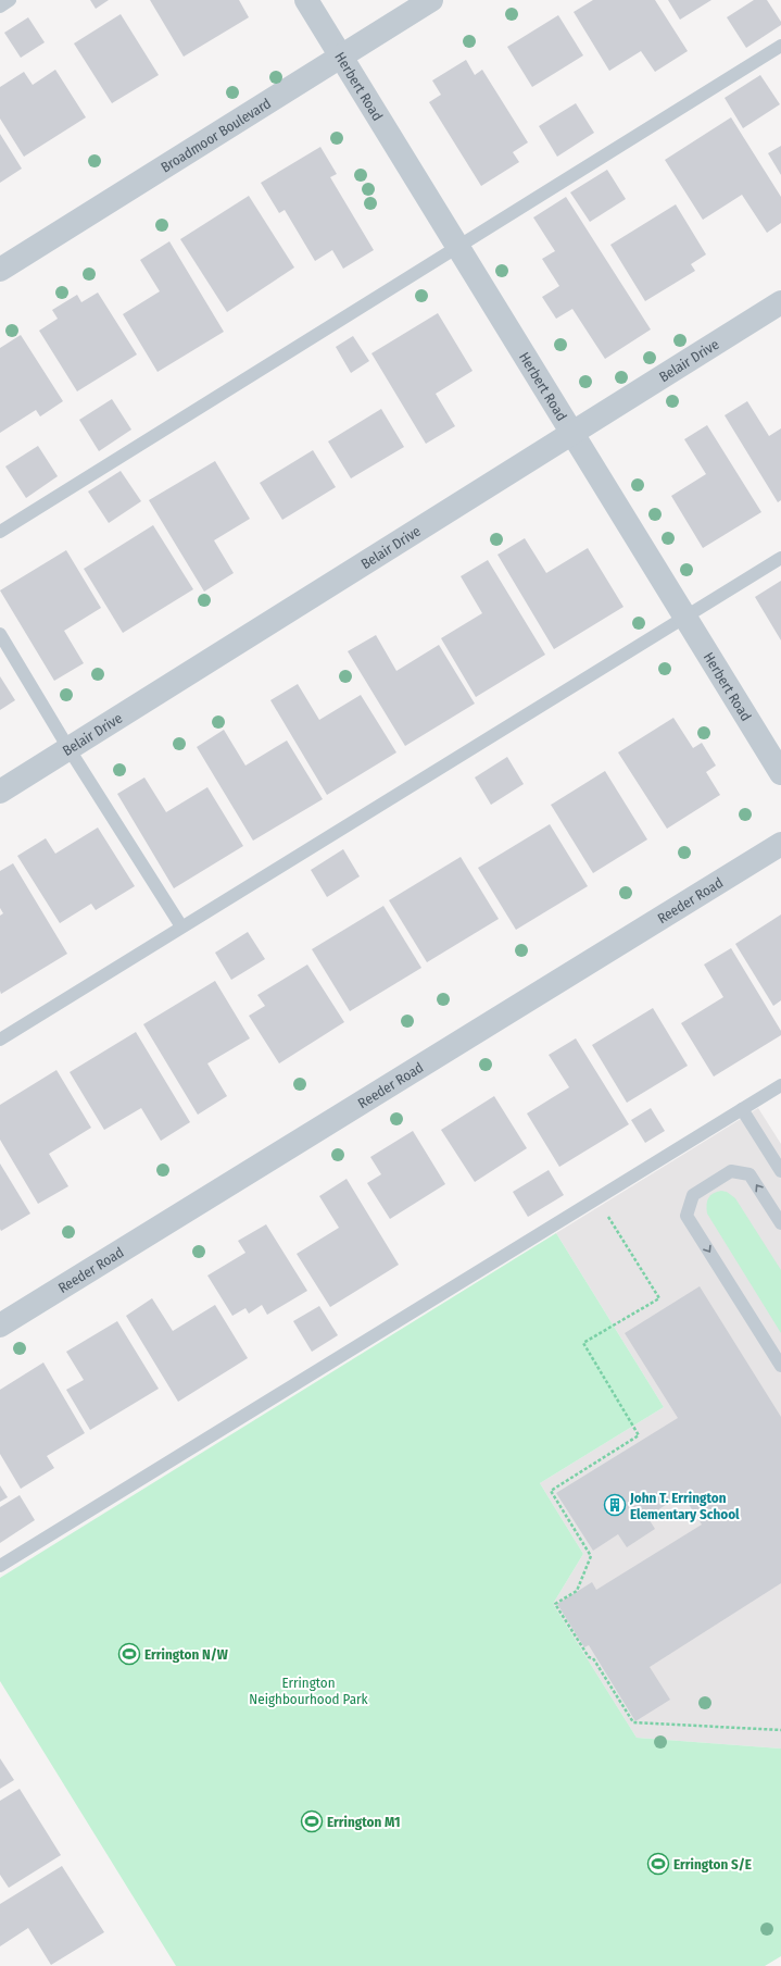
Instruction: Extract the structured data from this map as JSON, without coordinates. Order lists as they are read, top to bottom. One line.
{"streets":{"street":["Herbert Road","Broadmoor Boulevard","Belair Drive","Reeder Road"]},"crossings":[["Herbert Road","Broadmoor Boulevard"],["Herbert Road","Belair Drive"]],"parks":["Errington Neighbourhood Park"],"places":{"building":["John T. Errington Elementary School"],"sports":["Errington N/W","Errington M1","Errington S/E"]}}
